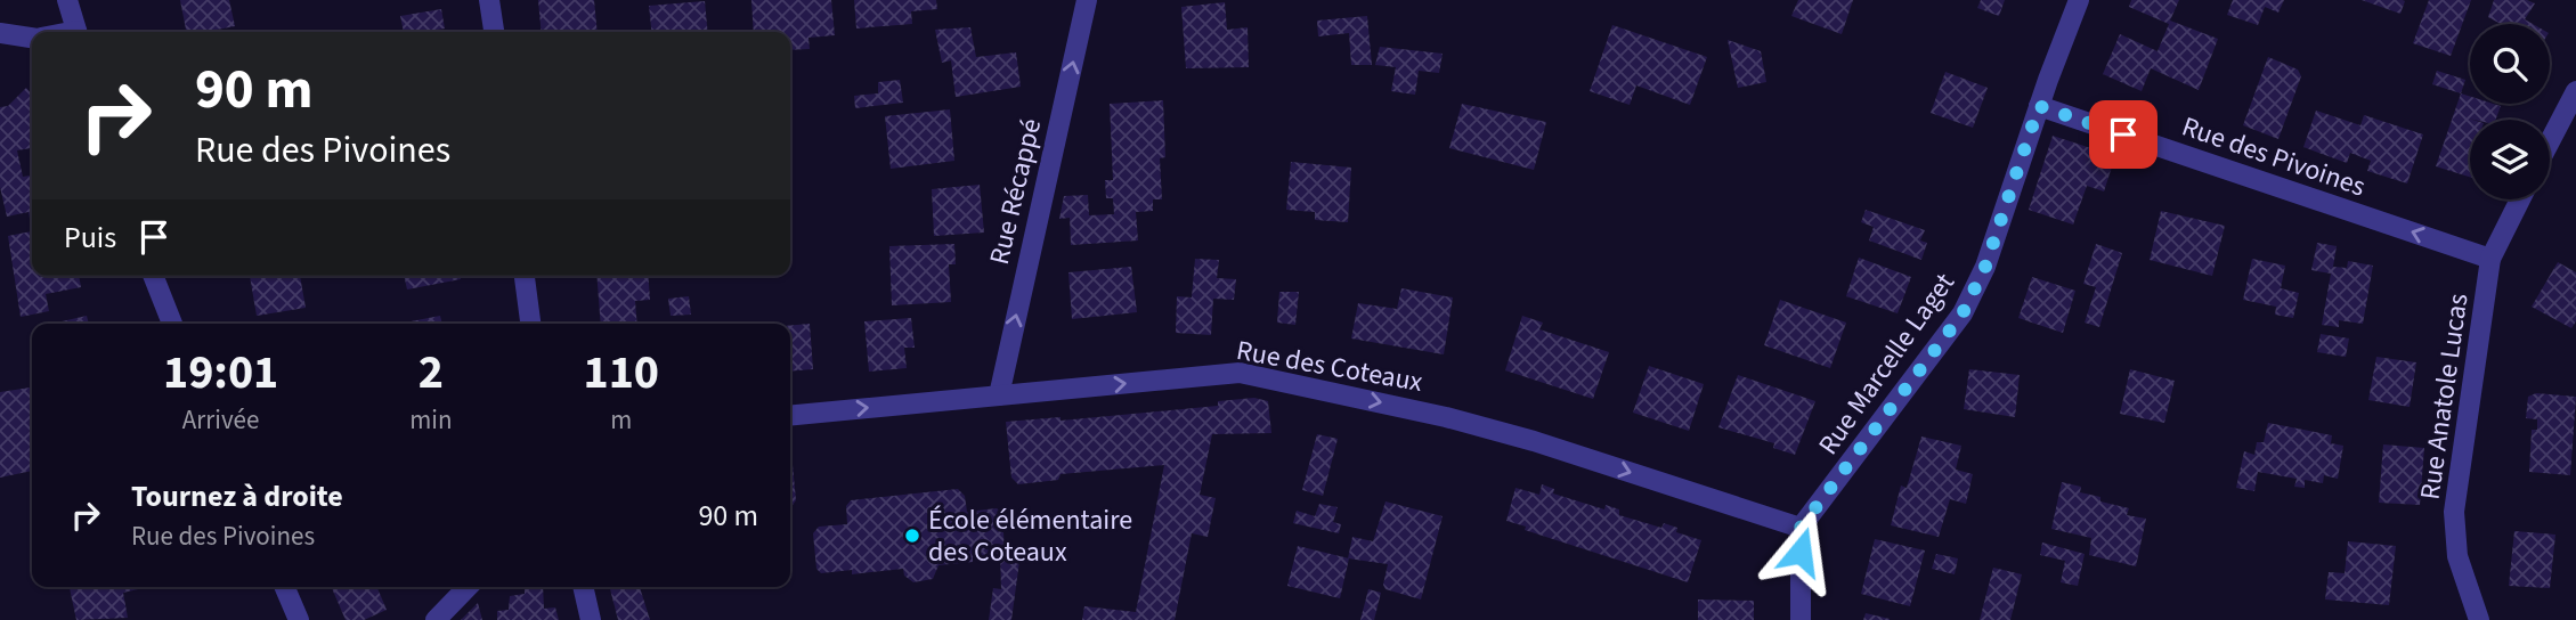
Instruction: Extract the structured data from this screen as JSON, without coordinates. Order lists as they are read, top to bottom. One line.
{"streets":{"street":["Rue des Pivoines","Rue Récappé","Rue Marcelle Laget","Rue des Coteaux","Rue Anatole Lucas"]},"crossings":[["Rue des Pivoines","Rue Marcelle Laget"],["Rue des Pivoines","Rue Anatole Lucas"],["Rue Récappé","Rue des Coteaux"],["Rue Marcelle Laget","Rue des Coteaux"]],"one_way":["Rue des Pivoines","Rue Récappé","Rue des Coteaux"],"places":["École élémentaire des Coteaux"],"page":{"turn":["90 m","Rue des Pivoines"],"then":"Puis","eta":["19:01","Arrivée","2","min","110","m"],"list":[{"name":"Tournez à droite","note":"Rue des Pivoines","value":"90 m"}]}}
